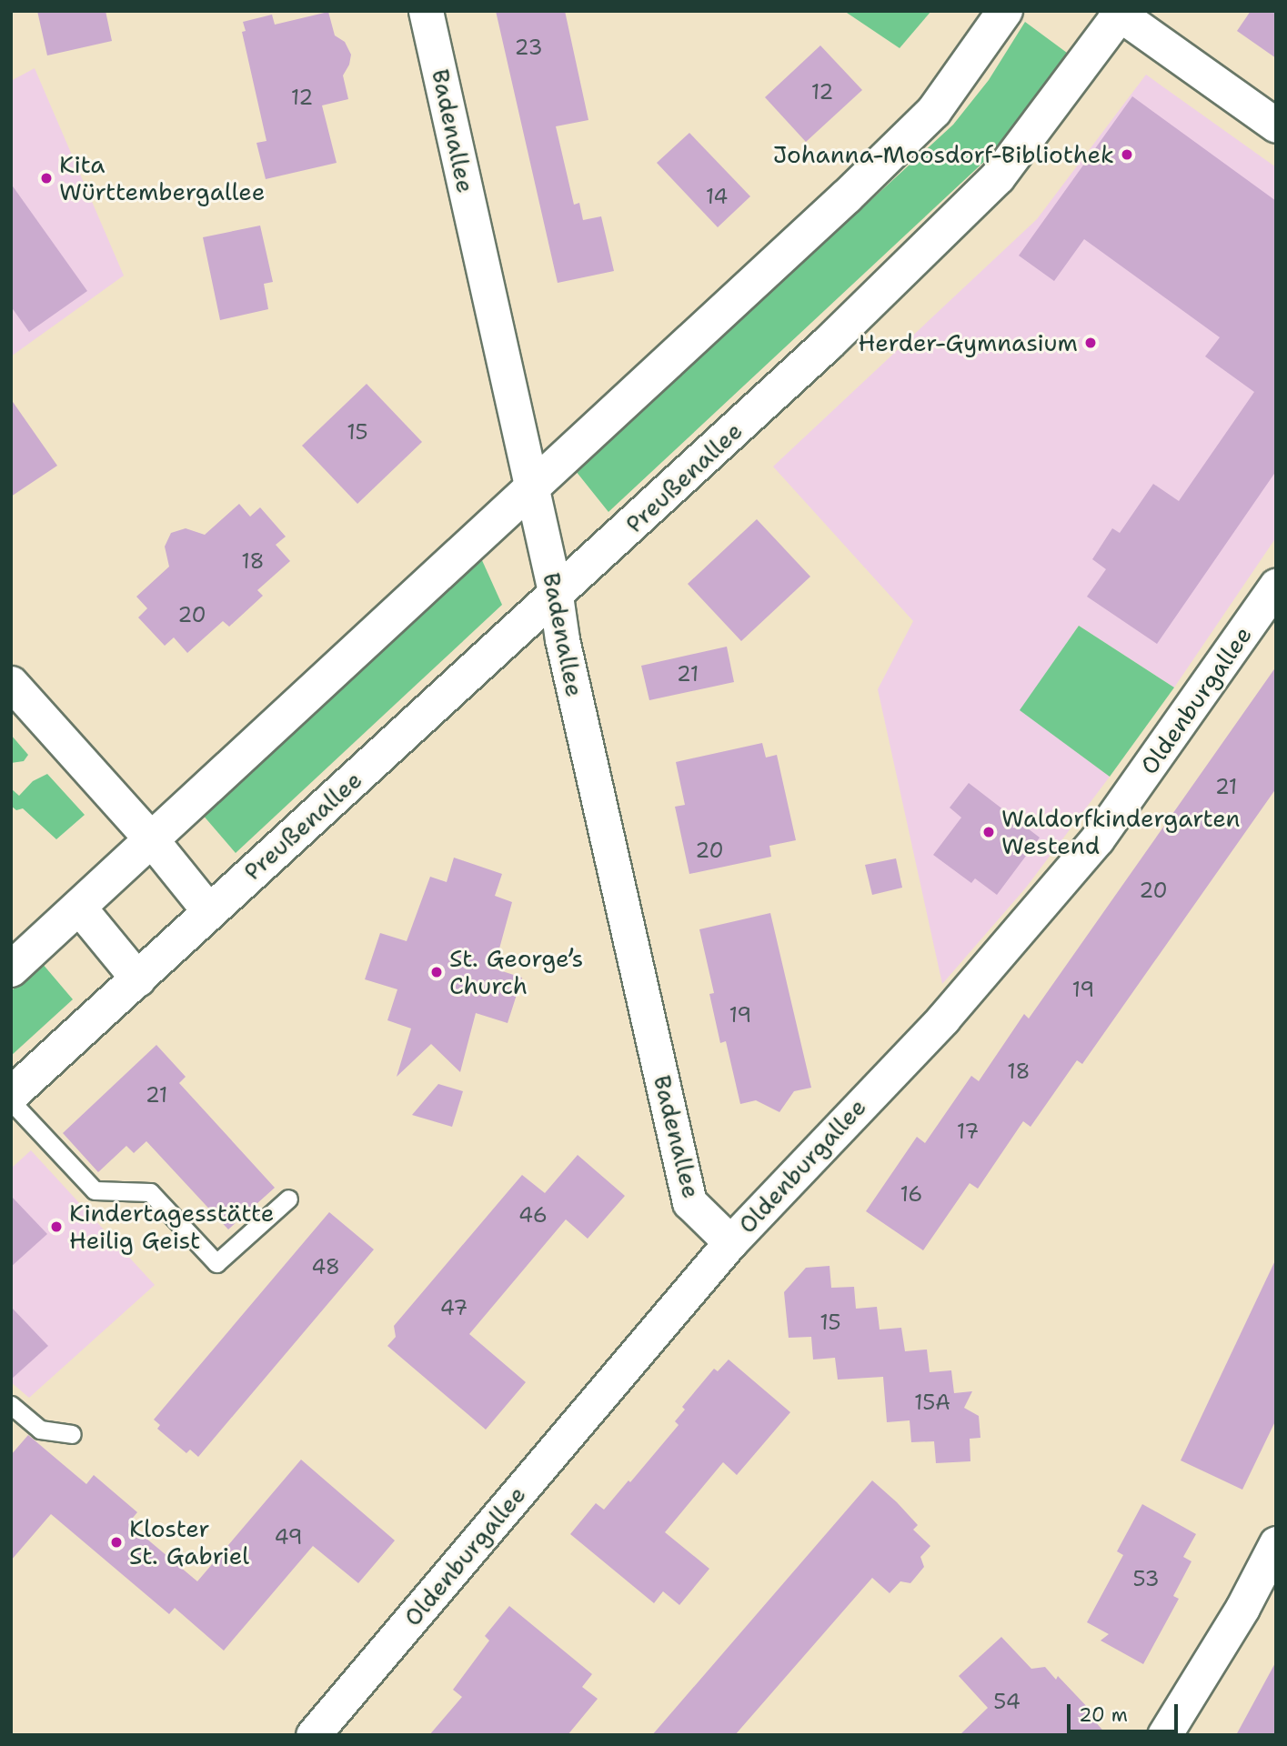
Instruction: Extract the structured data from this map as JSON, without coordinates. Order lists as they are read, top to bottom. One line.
{"streets":{"street":["Badenallee","Preußenallee","Oldenburgallee"]},"crossings":[["Badenallee","Preußenallee"],["Badenallee","Oldenburgallee"]],"places":["Johanna-Moosdorf-Bibliothek","Kita Württembergallee","Herder-Gymnasium","Waldorfkindergarten Westend","St. George’s Church","Kindertagesstätte Heilig Geist","Kloster St. Gabriel"],"house_numbers":["23","12","12","14","15","18","20","21","21","20","20","19","19","18","21","17","16","46","48","47","15","15A","49","53","54"],"scale_bar":"20 m"}
